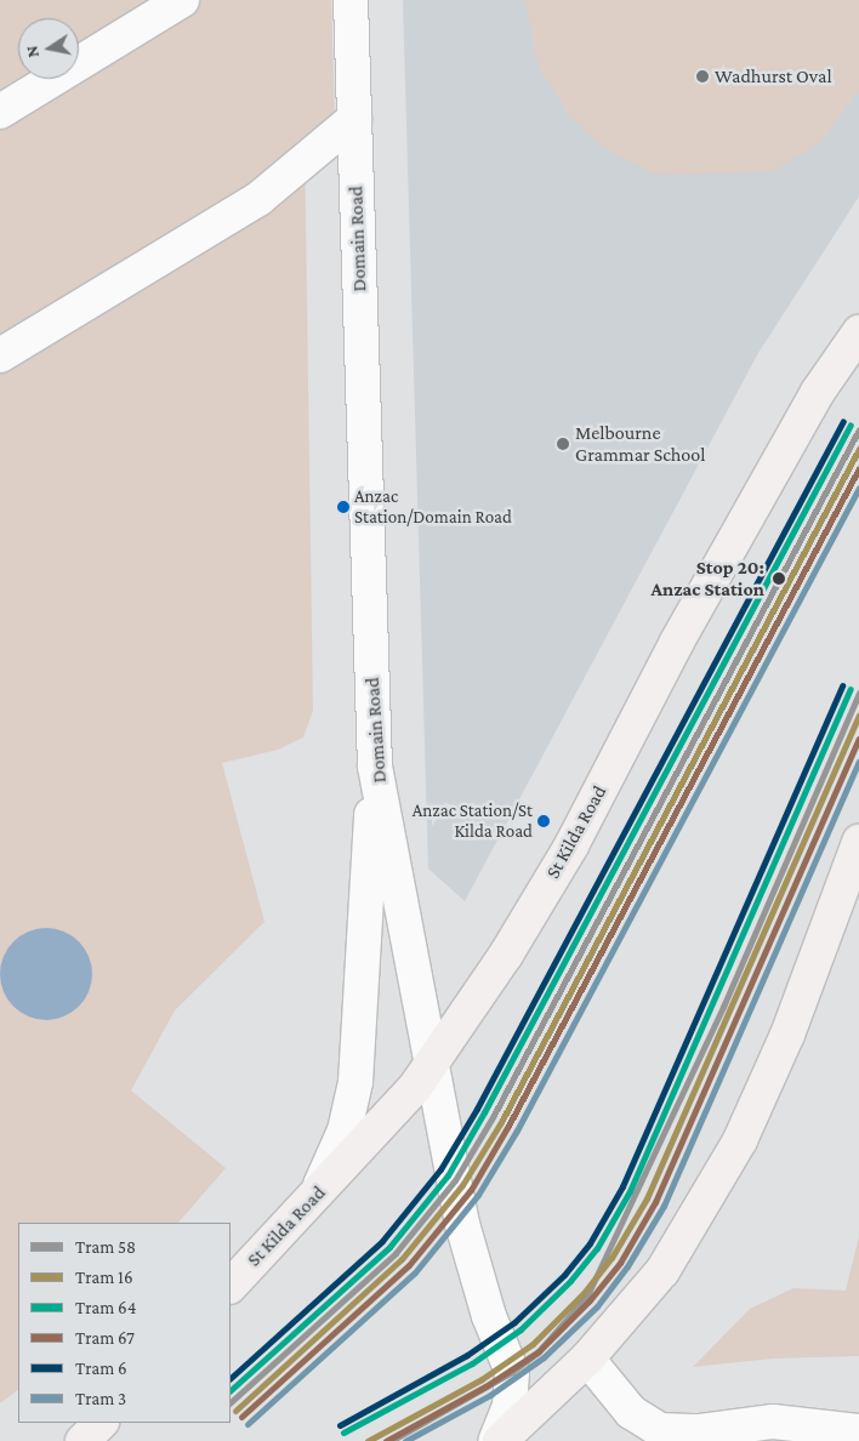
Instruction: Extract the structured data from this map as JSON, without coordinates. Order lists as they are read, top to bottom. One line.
{"streets":{"main road":["St Kilda Road"],"street":["Domain Road"]},"crossings":[["Domain Road","St Kilda Road"]],"places":["Wadhurst Oval","Melbourne Grammar School","Anzac Station/Domain Road","Stop 20: Anzac Station","Anzac Station/St Kilda Road"],"lines":["tram line 6","tram line 64","tram line 58","tram line 16","tram line 67","tram line 3"],"legend":["Tram 58","Tram 16","Tram 64","Tram 67","Tram 6","Tram 3"],"north":"left"}
